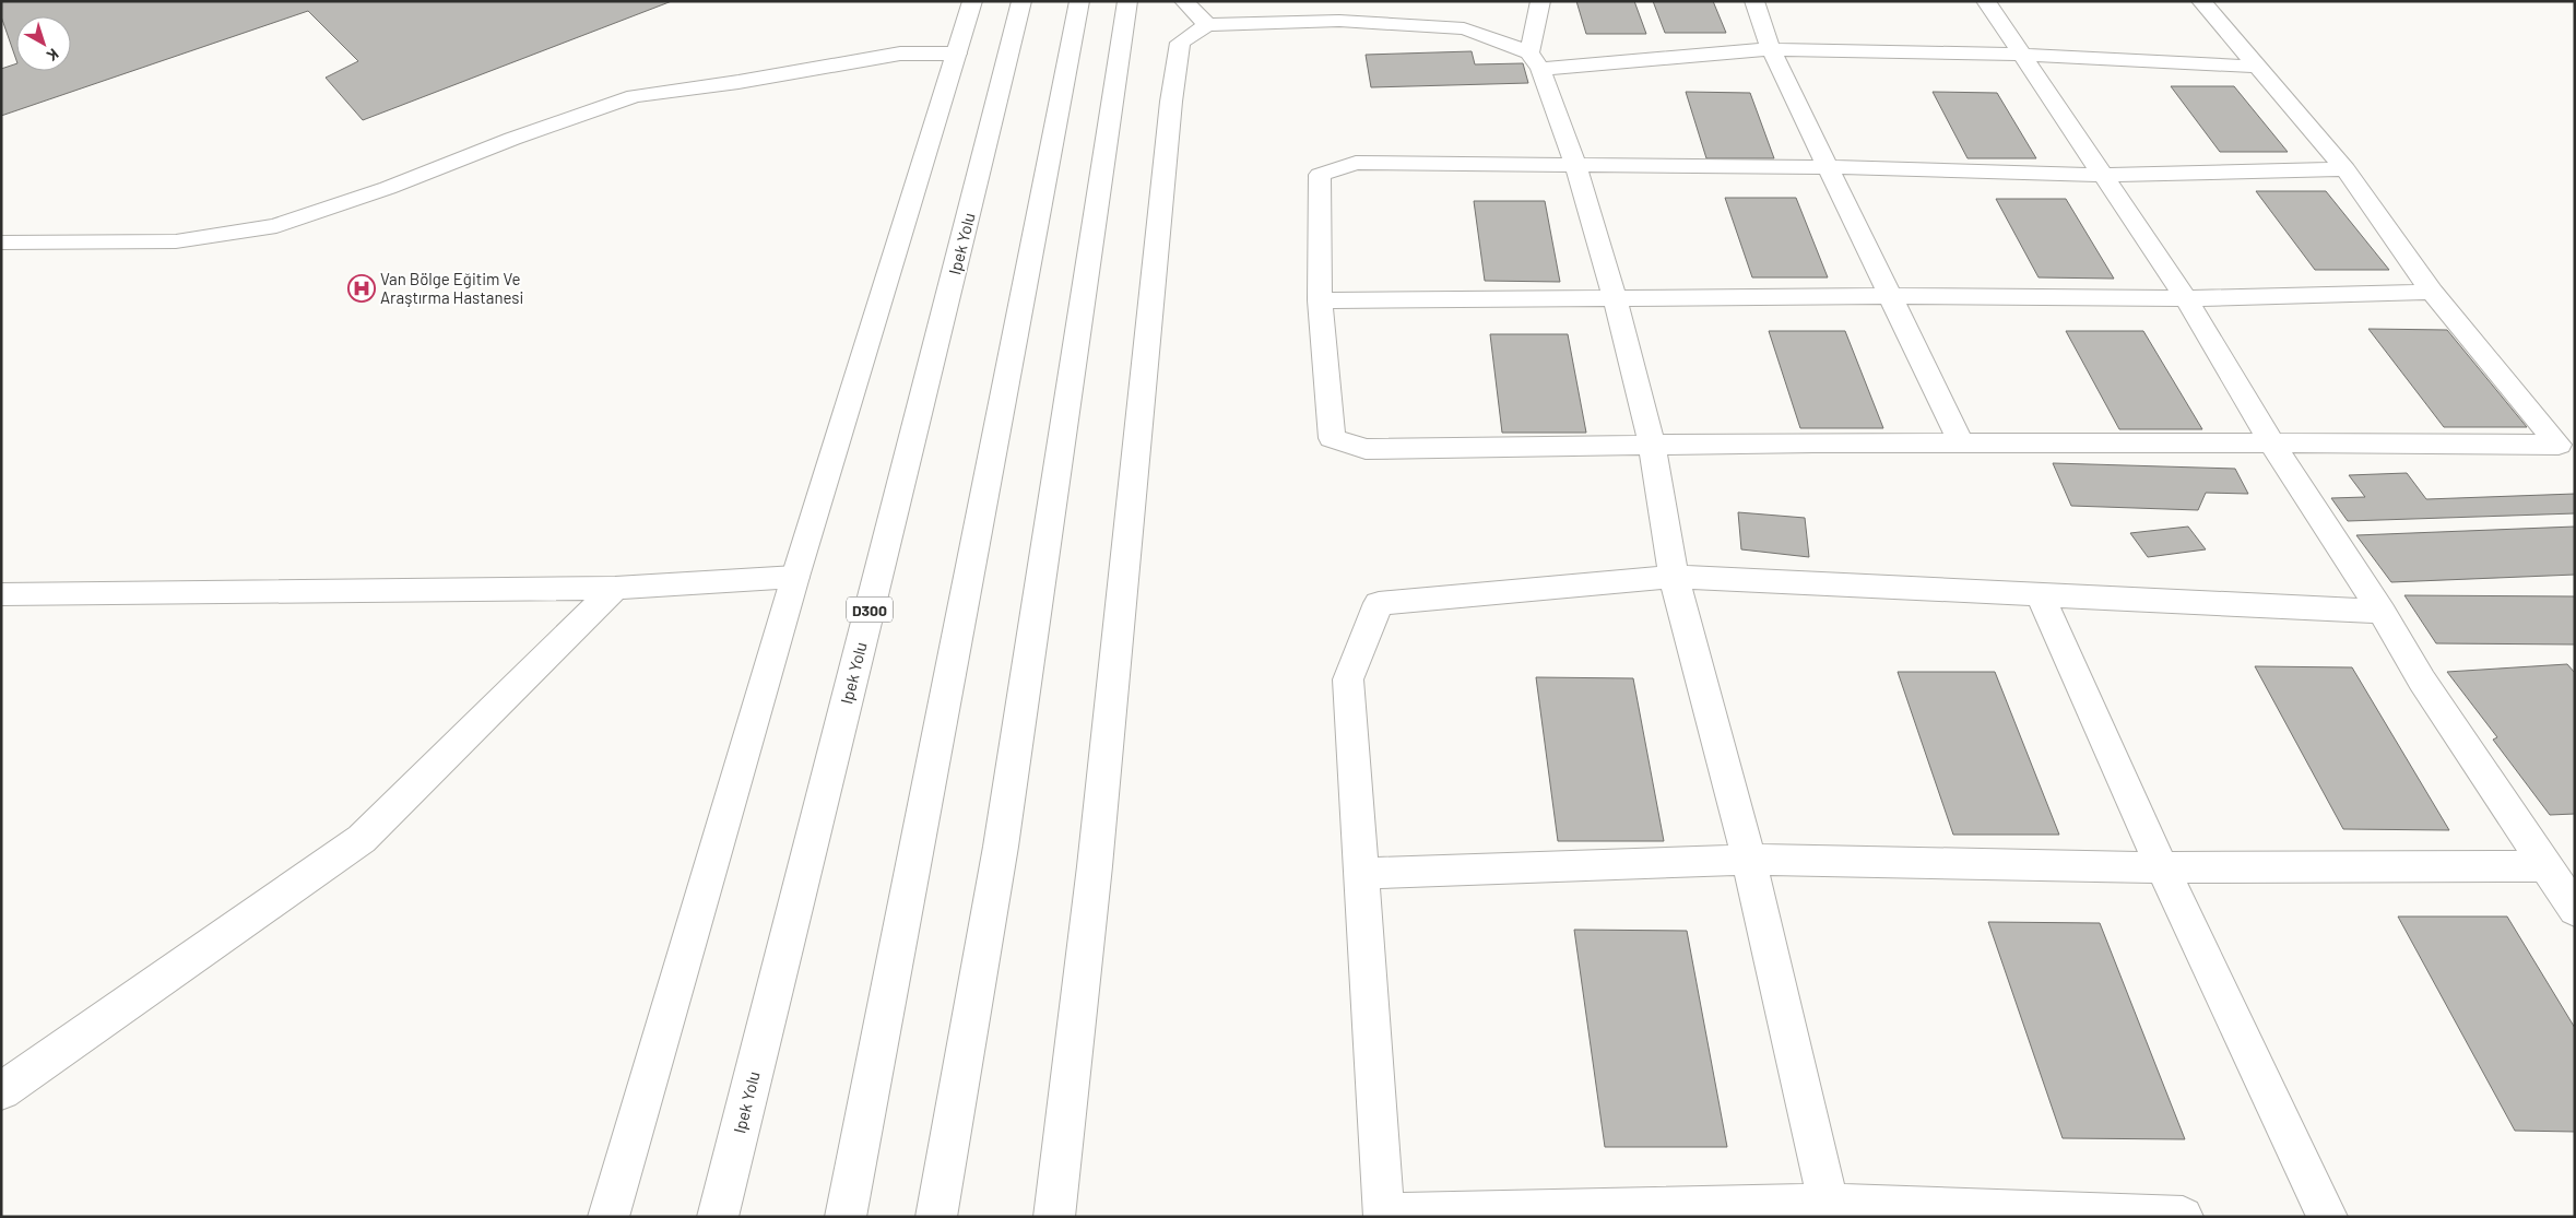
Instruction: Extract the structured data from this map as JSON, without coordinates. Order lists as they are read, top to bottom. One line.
{"streets":{"main road":["Ipek Yolu","D300"]},"places":{"hospital":["Van Bölge Eğitim Ve Araştırma Hastanesi"]},"north":"bottom right"}
